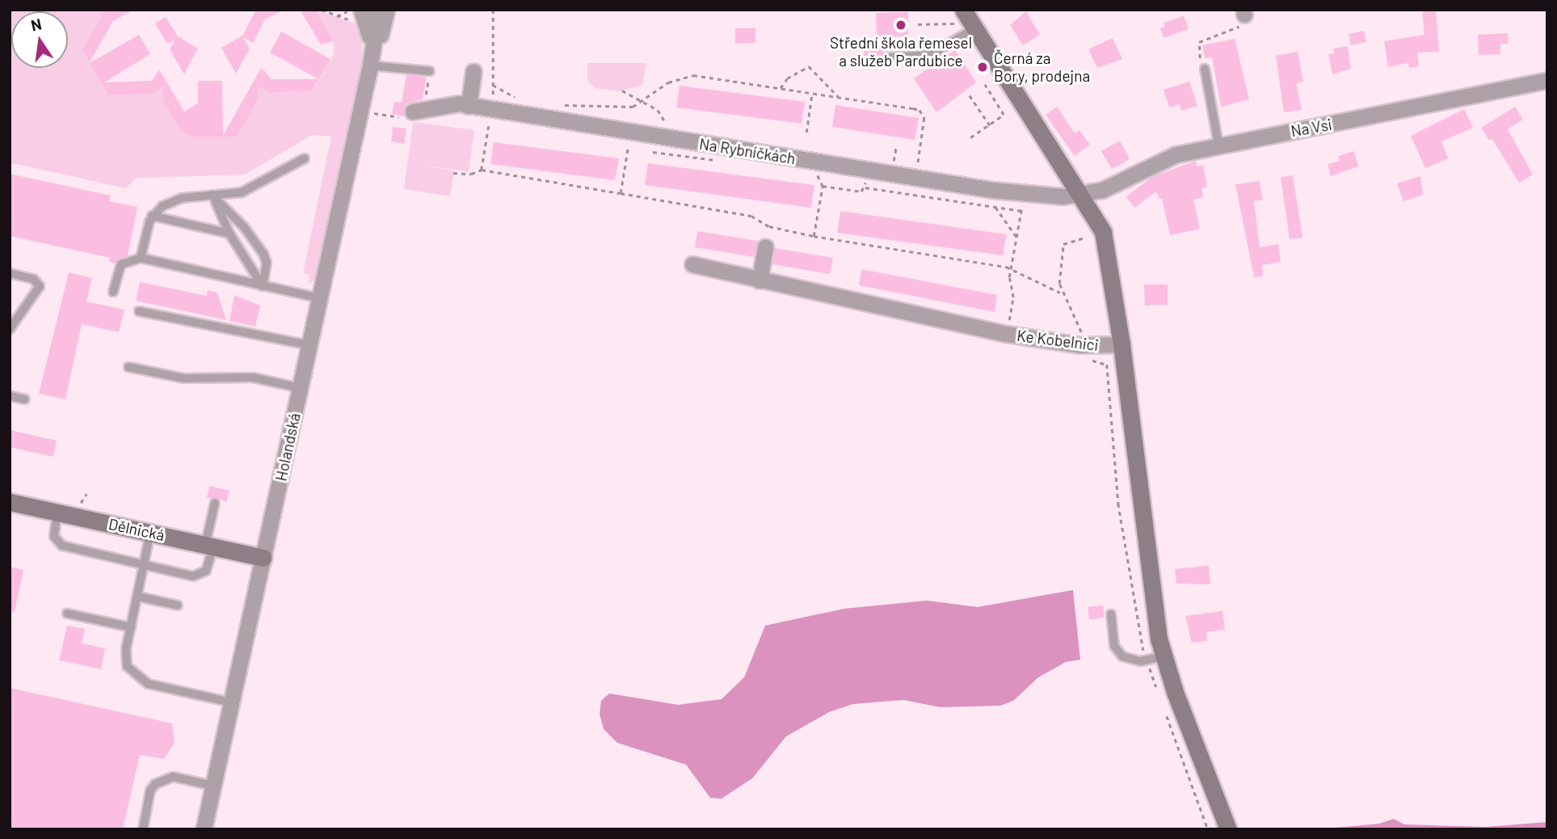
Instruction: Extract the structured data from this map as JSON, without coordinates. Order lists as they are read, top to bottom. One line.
{"streets":{"street":["Na Vsi","Na Rybníčkách","Ke Kobelnici","Holandská","Dělnická"]},"crossings":[["Na Vsi","Na Rybníčkách"],["Na Vsi","Ke Kobelnici"],["Na Rybníčkách","Ke Kobelnici"],["Holandská","Dělnická"]],"places":["Střední škola řemesel a služeb Pardubice","Černá za Bory, prodejna"],"north":"top"}
